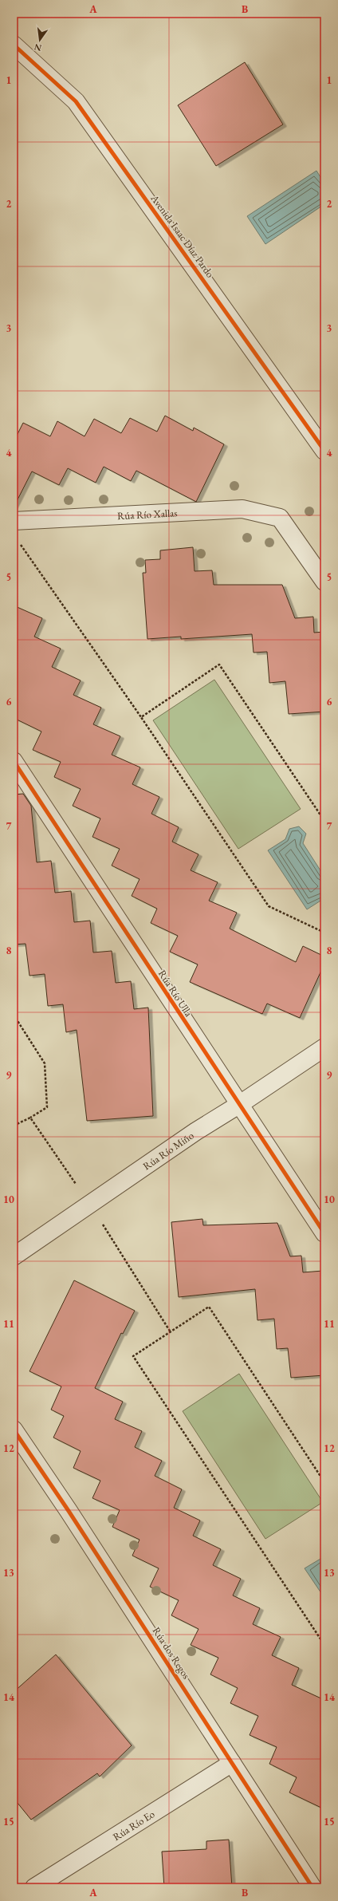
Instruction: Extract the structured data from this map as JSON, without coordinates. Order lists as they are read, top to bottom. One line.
{"streets":{"street":["Avenida Isaac Díaz Pardo","Rúa Río Xallas","Rúa Río Ulla","Rúa Río Miño","Rúa dos Regos","Rúa Río Eo"]},"crossings":[["Rúa Río Ulla","Rúa Río Miño"],["Rúa dos Regos","Rúa Río Eo"]],"north":"bottom","grid":{"columns":["A","B"],"rows":["1","2","3","4","5","6","7","8","9","10","11","12","13","14","15"]}}
